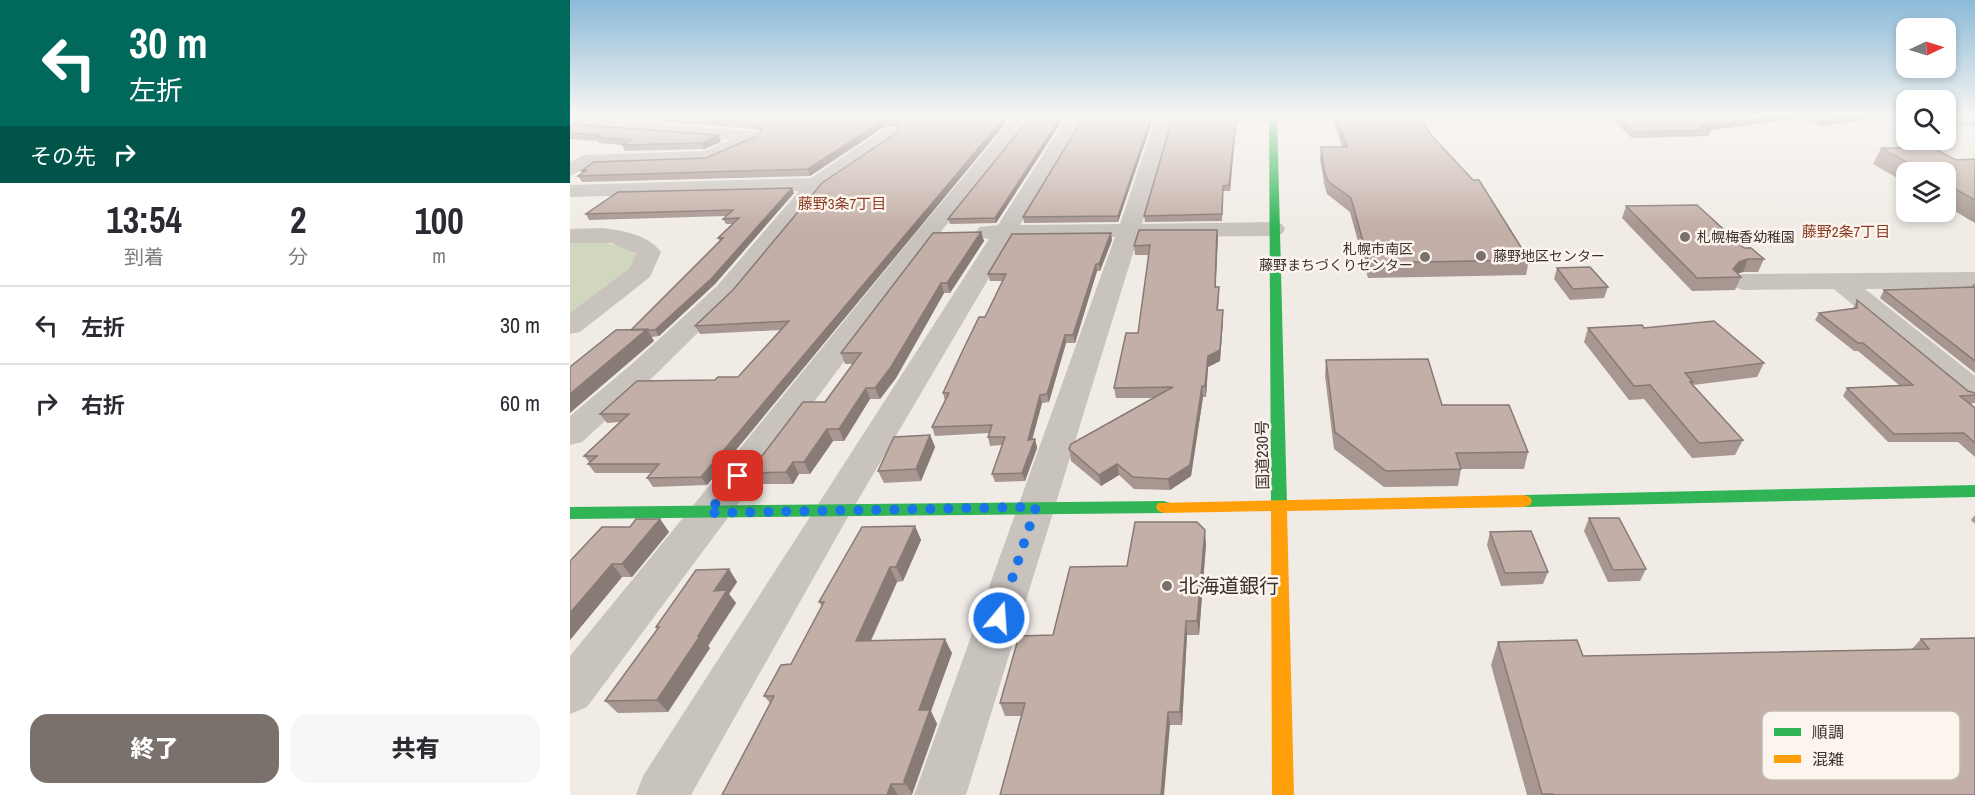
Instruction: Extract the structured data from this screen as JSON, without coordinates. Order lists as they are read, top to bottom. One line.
{"streets":{"main road":["国道230号"]},"districts":["藤野3条7丁目","藤野2条7丁目"],"places":["札幌梅香幼稚園","藤野地区センター","札幌市南区 藤野まちづくりセンター","北海道銀行"],"legend":["順調","混雑"],"north":"right","page":{"turn":["30 m","左折"],"then":"その先","eta":["13:54","到着","2","分","100","m"],"list":[{"name":"左折","value":"30 m"},{"name":"右折","value":"60 m"}],"buttons":["終了","共有"]}}
